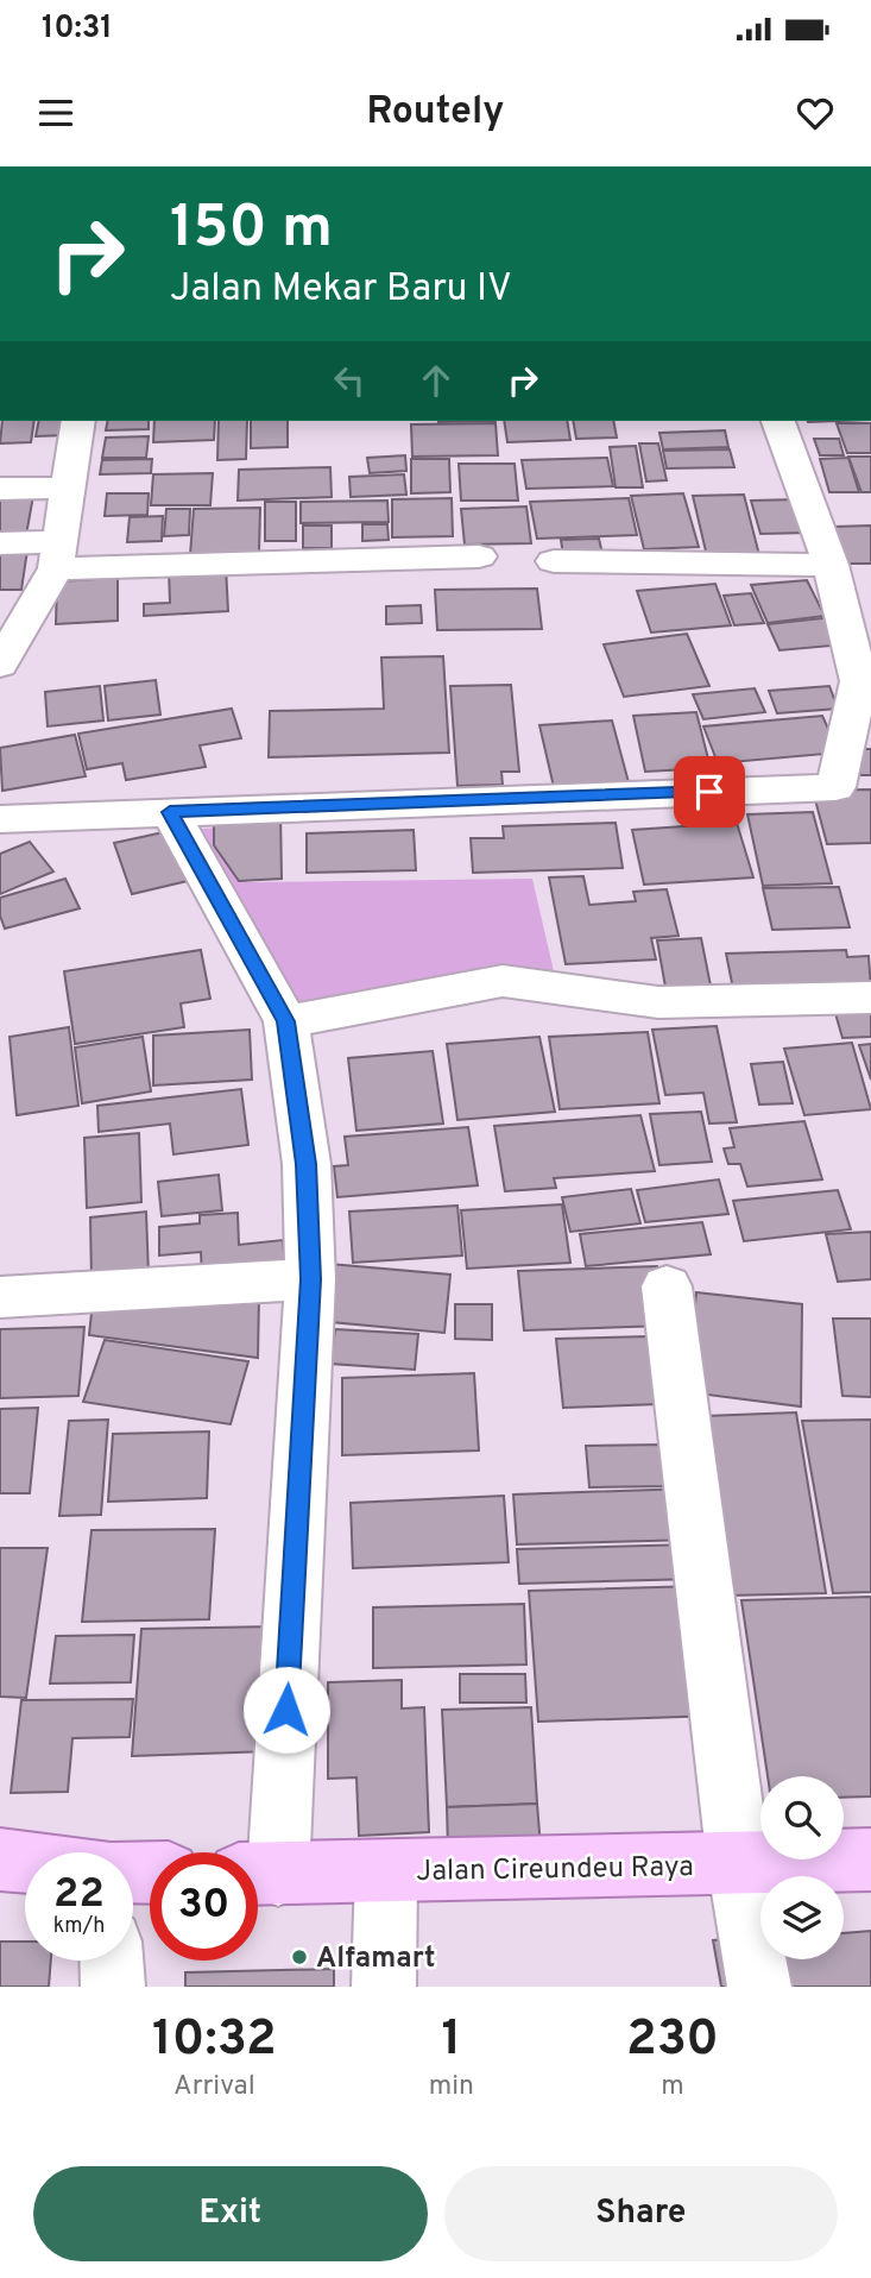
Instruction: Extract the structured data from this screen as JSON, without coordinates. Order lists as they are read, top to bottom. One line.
{"streets":{"main road":["Jalan Cireundeu Raya"]},"places":["Alfamart"],"page":{"status":"10:31","header":"Routely","turn":["150 m","Jalan Mekar Baru IV"],"speed":"22 km/h","limit":"30","eta":["10:32","Arrival","1","min","230","m"],"buttons":["Exit","Share"]}}
